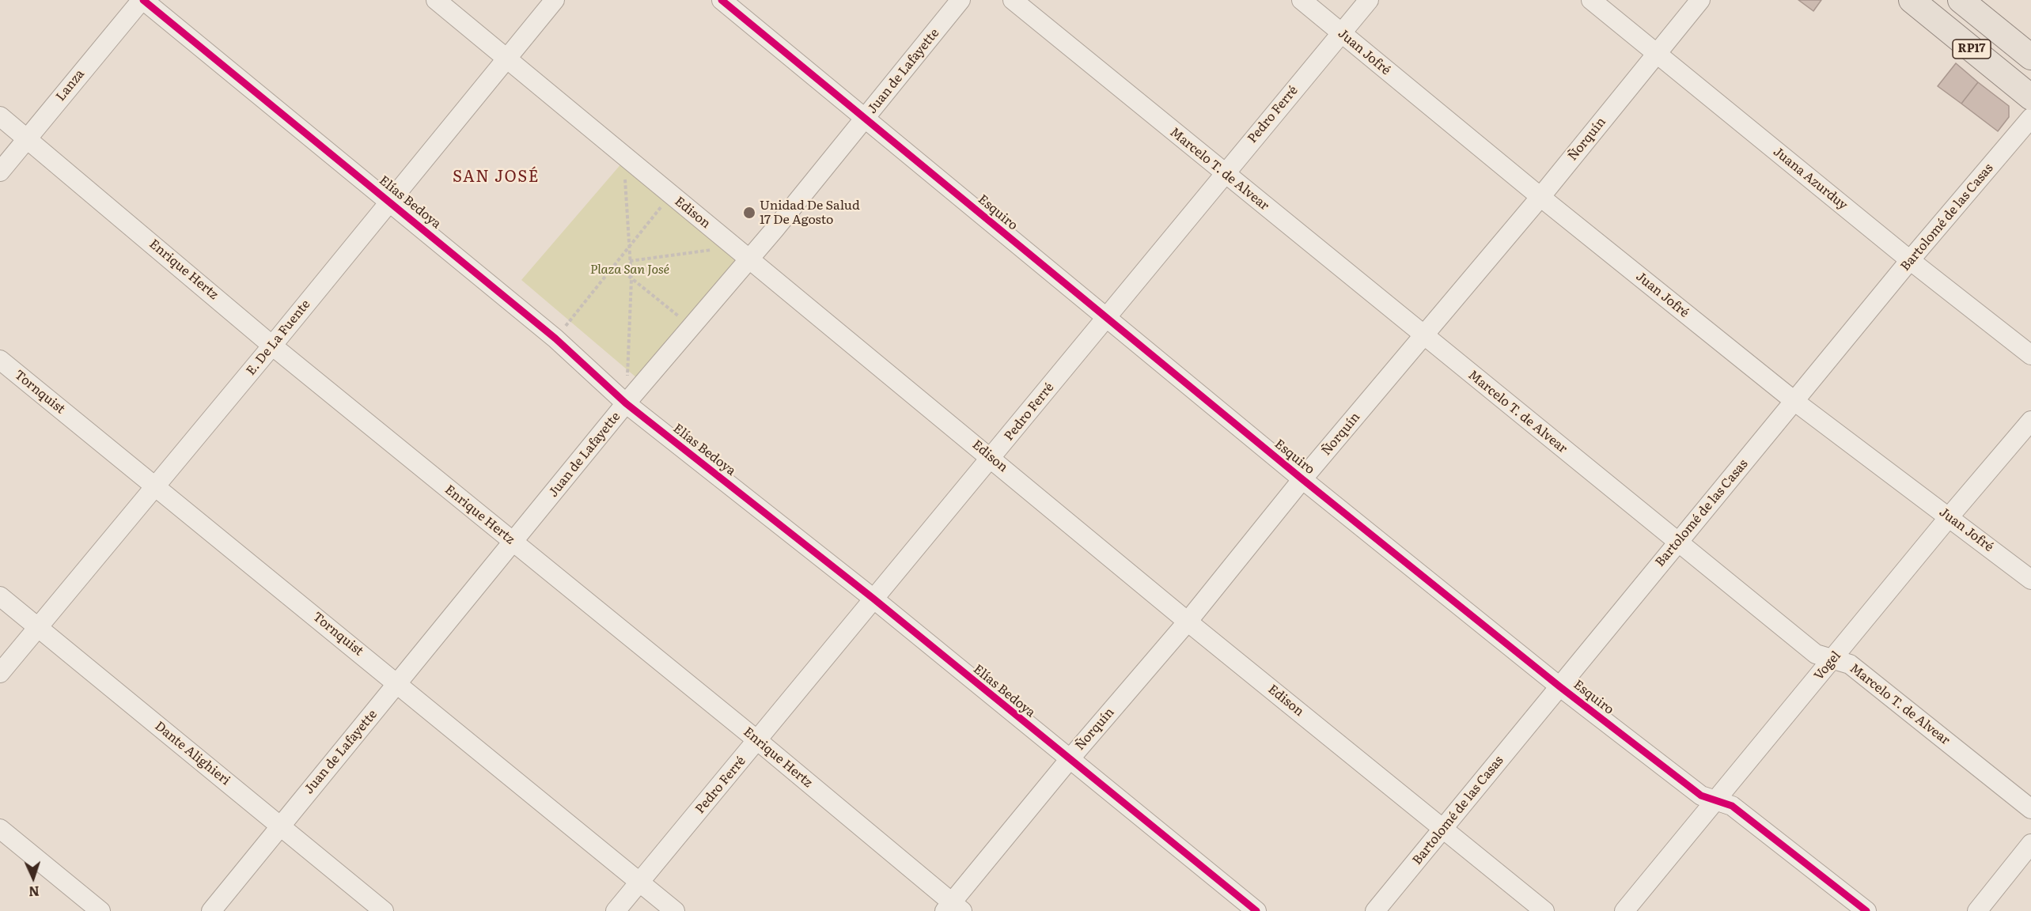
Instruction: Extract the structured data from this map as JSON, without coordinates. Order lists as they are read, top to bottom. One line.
{"streets":{"main road":["RP17"],"street":["Juan Jofré","Juan de Lafayette","Lanza","Pedro Ferré","Ñorquín","Marcelo T. de Alvear","Juana Azurduy","Elías Bedoya","Edison","Esquiro","Bartolomé de las Casas","Enrique Hertz","E. De La Fuente","Tornquist","Vogel","Dante Alighieri"]},"crossings":[["Juan Jofré","Pedro Ferré"],["Juan Jofré","Ñorquín"],["Juan Jofré","Bartolomé de las Casas"],["Juan Jofré","Vogel"],["Juan de Lafayette","Elías Bedoya"],["Juan de Lafayette","Edison"],["Juan de Lafayette","Esquiro"],["Juan de Lafayette","Enrique Hertz"],["Juan de Lafayette","Tornquist"],["Juan de Lafayette","Dante Alighieri"],["Lanza","Elías Bedoya"],["Lanza","Enrique Hertz"],["Pedro Ferré","Marcelo T. de Alvear"],["Pedro Ferré","Elías Bedoya"],["Pedro Ferré","Edison"],["Pedro Ferré","Esquiro"],["Pedro Ferré","Enrique Hertz"],["Pedro Ferré","Tornquist"],["Ñorquín","Marcelo T. de Alvear"],["Ñorquín","Juana Azurduy"],["Ñorquín","Elías Bedoya"],["Ñorquín","Edison"],["Ñorquín","Esquiro"],["Ñorquín","Enrique Hertz"],["Marcelo T. de Alvear","Bartolomé de las Casas"],["Marcelo T. de Alvear","Vogel"],["Juana Azurduy","Bartolomé de las Casas"],["Elías Bedoya","E. De La Fuente"],["Edison","Bartolomé de las Casas"],["Edison","E. De La Fuente"],["Esquiro","Bartolomé de las Casas"],["Esquiro","Vogel"],["Enrique Hertz","E. De La Fuente"],["E. De La Fuente","Tornquist"],["E. De La Fuente","Dante Alighieri"]],"districts":["SAN JOSÉ"],"parks":["Plaza San José"],"places":["Unidad De Salud 17 De Agosto"],"north":"bottom"}
